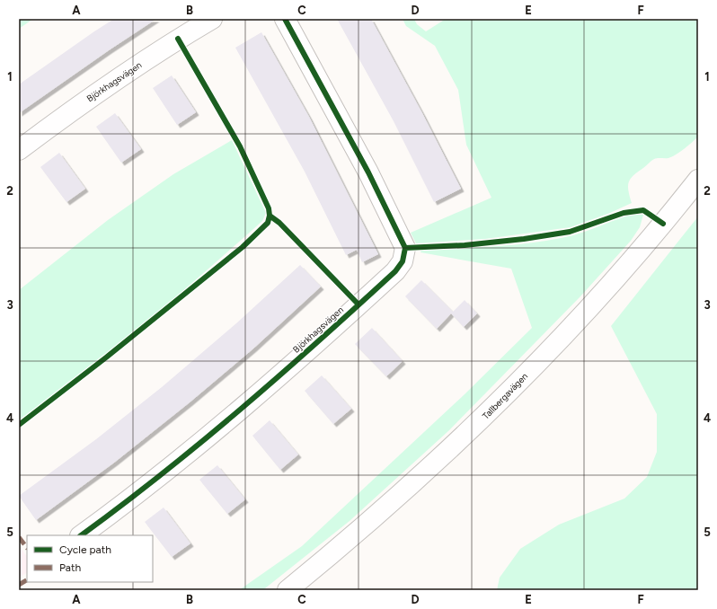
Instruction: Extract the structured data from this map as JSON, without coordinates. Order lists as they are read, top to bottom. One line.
{"streets":{"street":["Björkhagsvägen","Tallbergavägen"]},"legend":["Cycle path","Path"],"grid":{"columns":["A","B","C","D","E","F"],"rows":["1","2","3","4","5"]}}
